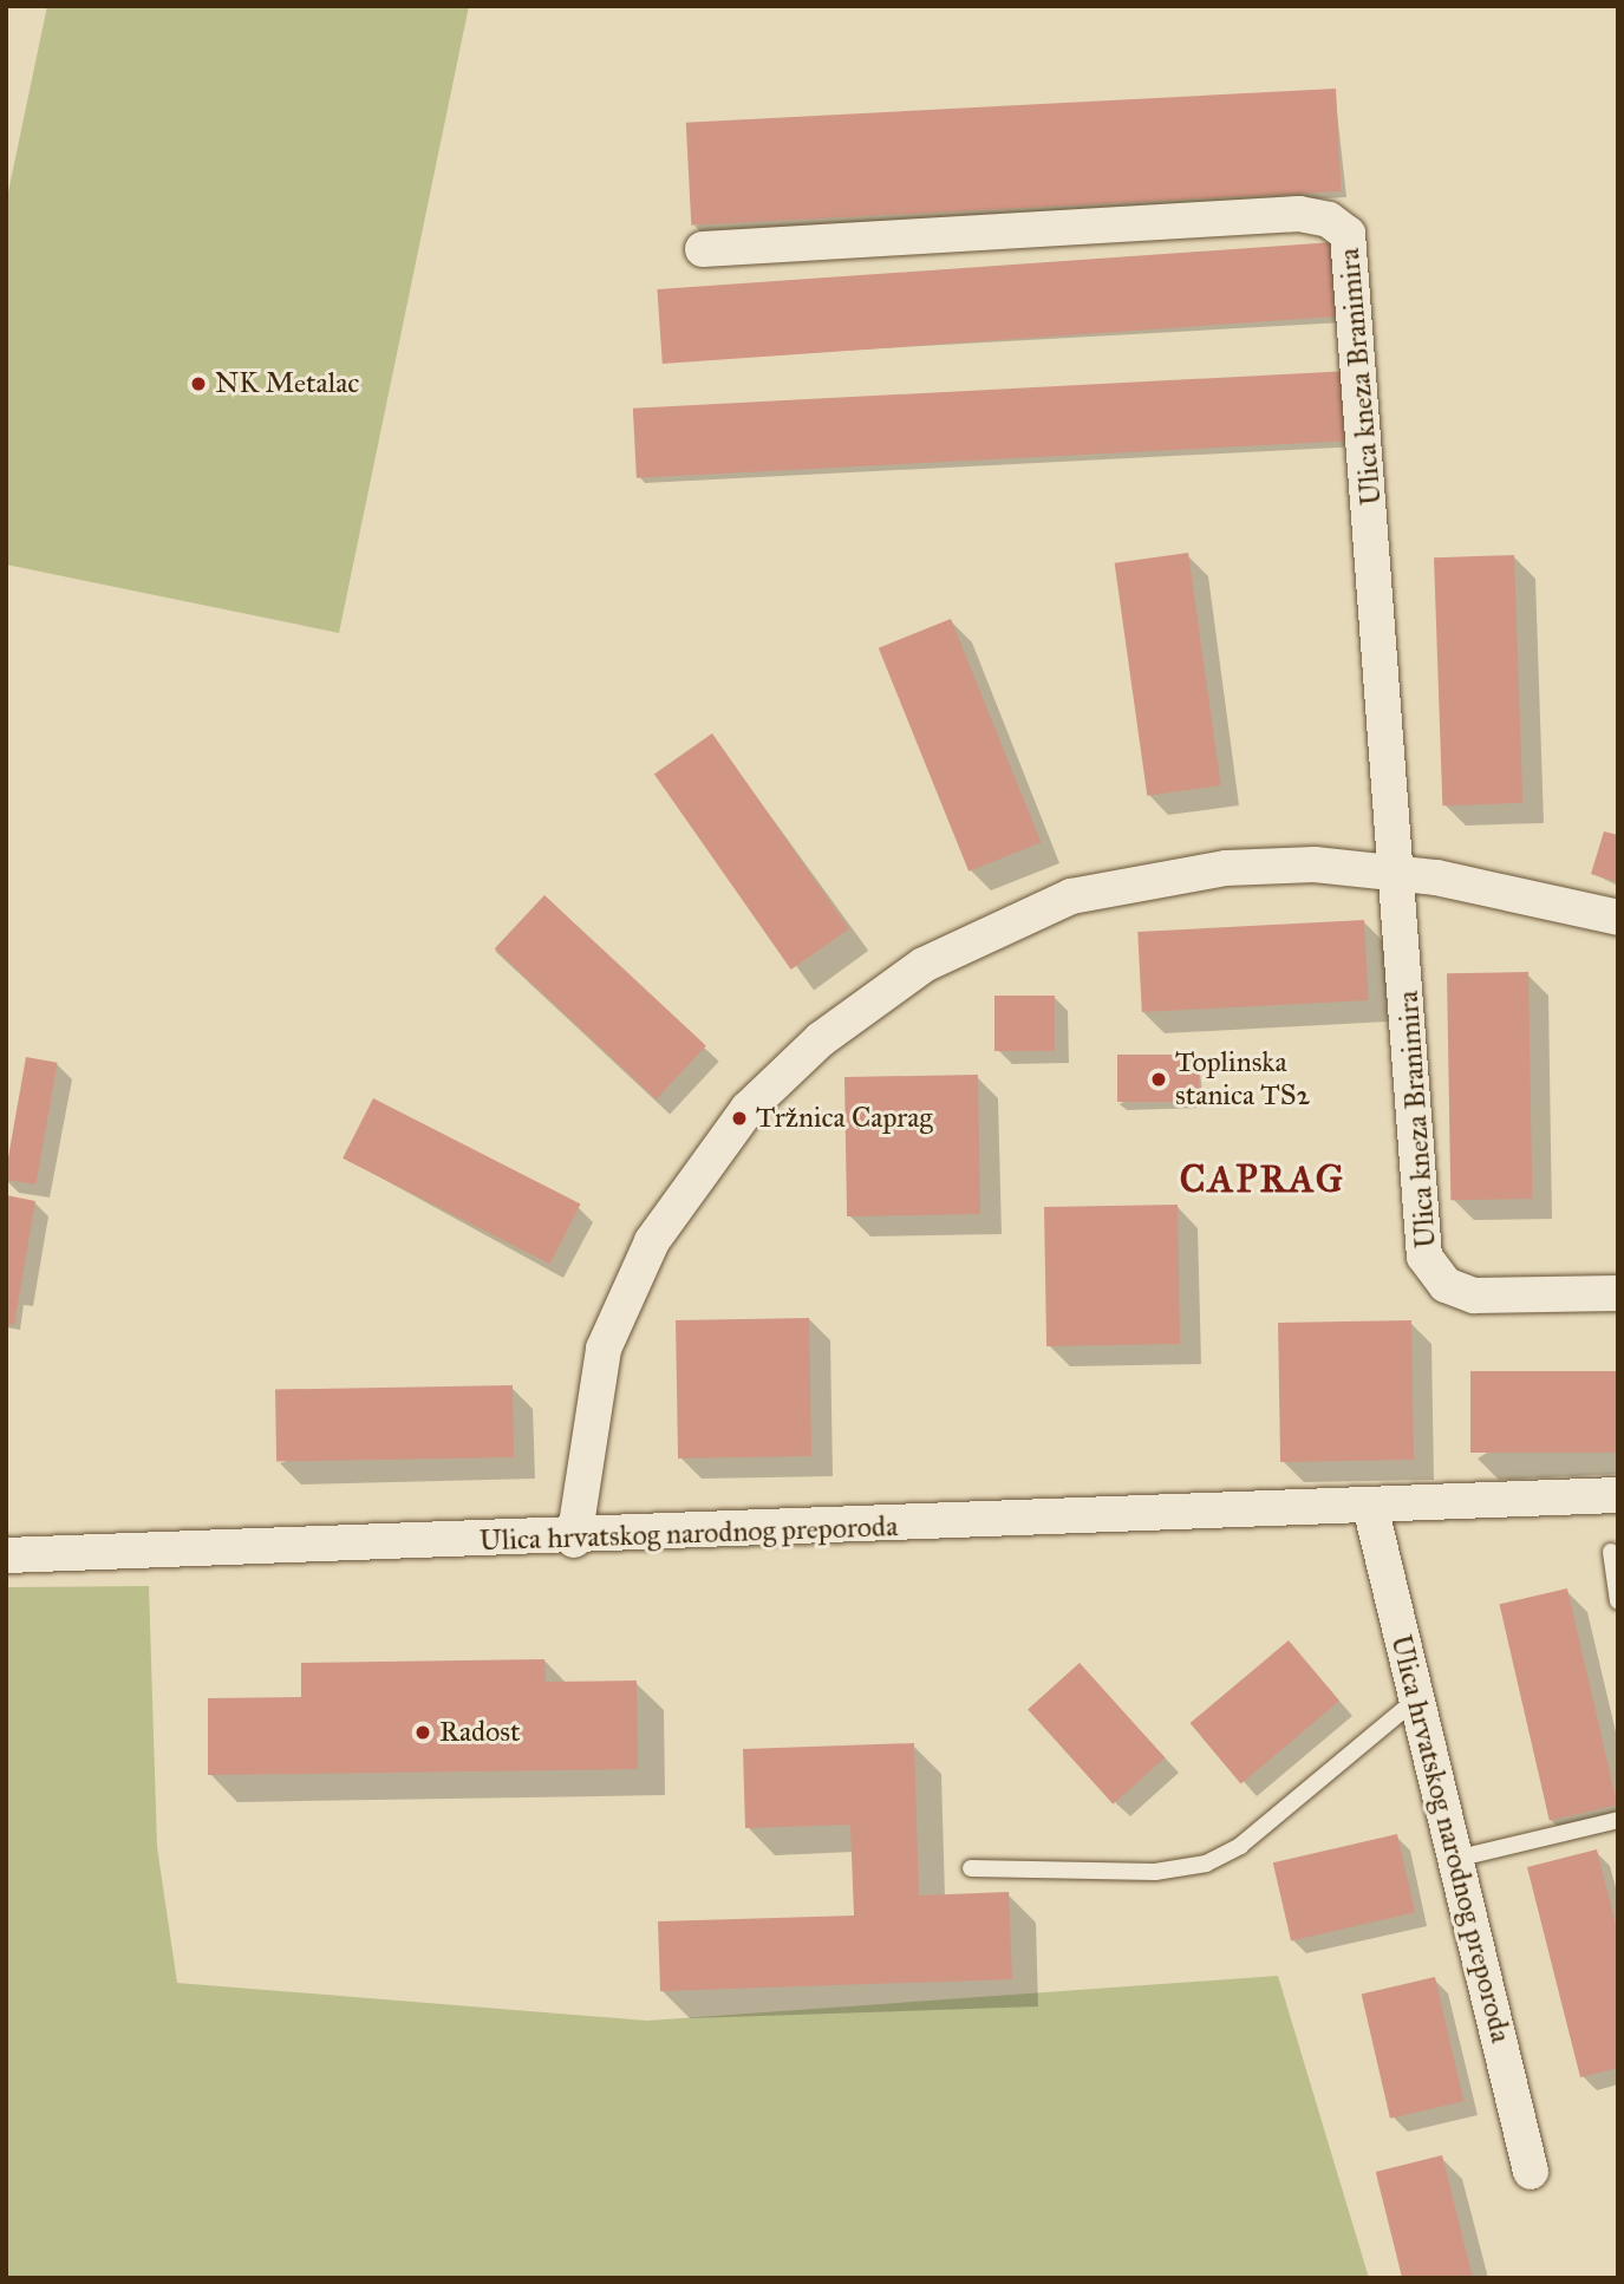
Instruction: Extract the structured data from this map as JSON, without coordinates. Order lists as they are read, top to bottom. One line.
{"streets":{"street":["Ulica kneza Branimira","Ulica hrvatskog narodnog preporoda"]},"districts":["CAPRAG"],"places":["NK Metalac","Toplinska stanica TS2","Tržnica Caprag","Radost"]}
